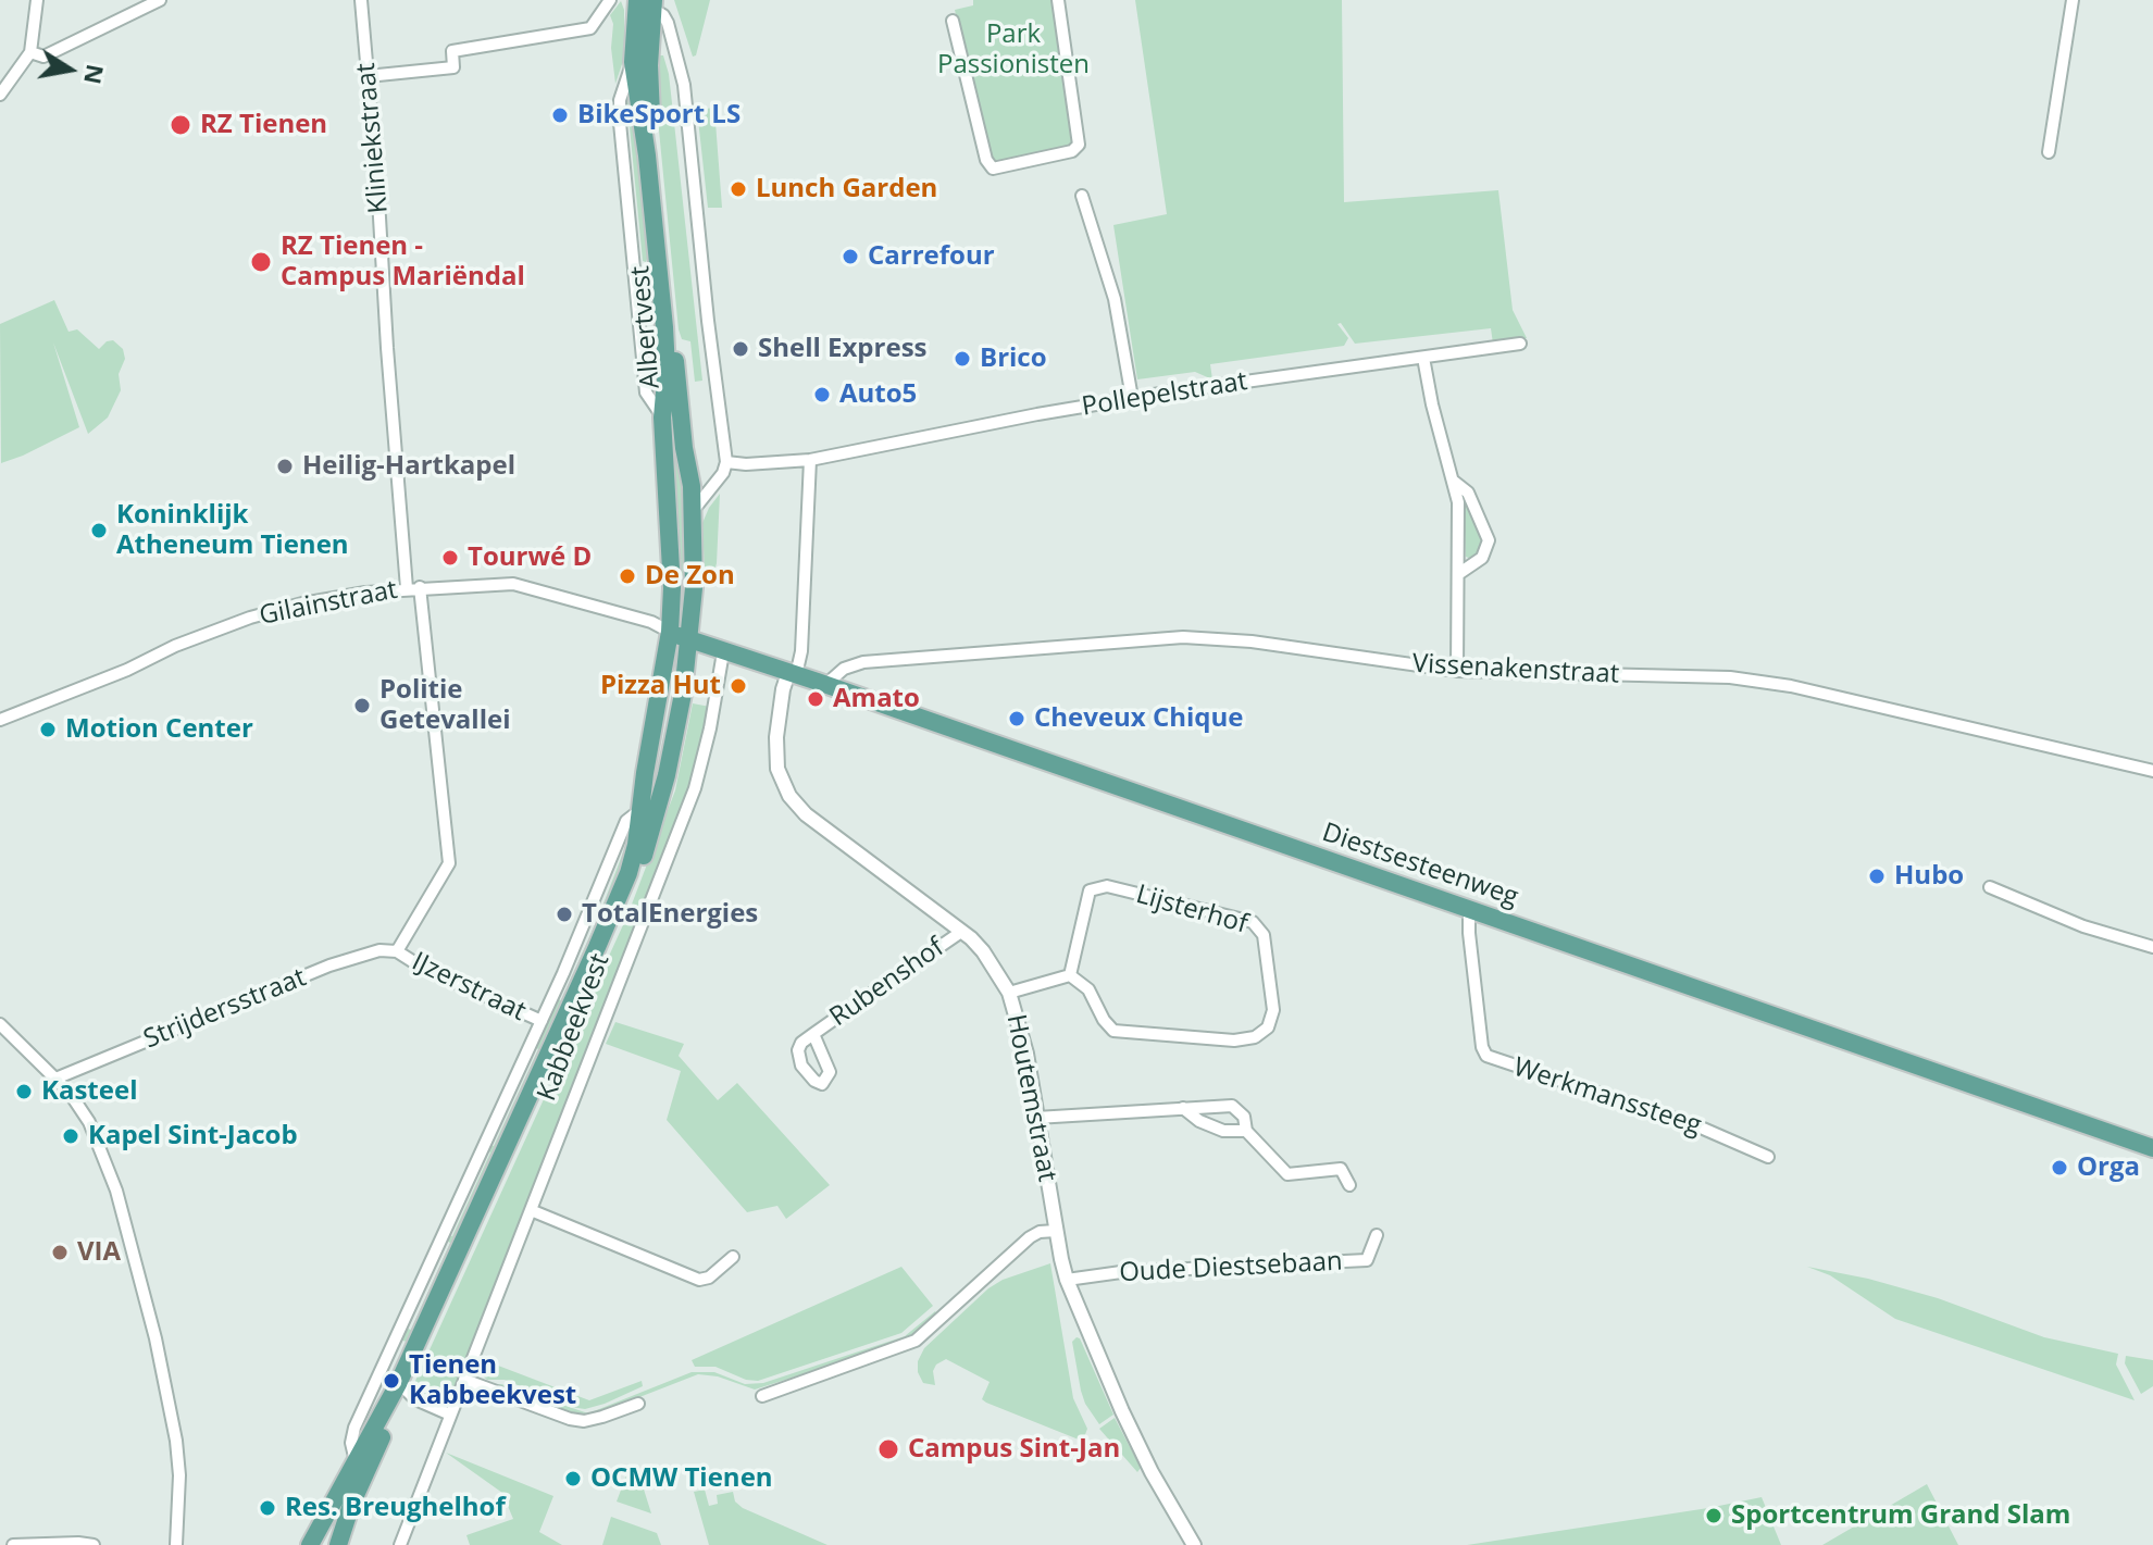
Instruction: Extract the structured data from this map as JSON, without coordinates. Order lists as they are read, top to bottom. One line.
{"streets":{"main road":["Albertvest","Diestsesteenweg","Kabbeekvest"],"street":["Kliniekstraat","Pollepelstraat","Gilainstraat","Vissenakenstraat","Lijsterhof","Rubenshof","IJzerstraat","Strijdersstraat","Werkmanssteeg","Houtemstraat","Oude Diestsebaan"]},"crossings":[["Kliniekstraat","Gilainstraat"],["Kliniekstraat","IJzerstraat"],["Kliniekstraat","Strijdersstraat"],["Albertvest","Gilainstraat"],["Albertvest","Diestsesteenweg"],["Albertvest","Kabbeekvest"],["Gilainstraat","Diestsesteenweg"],["Gilainstraat","Kabbeekvest"],["Vissenakenstraat","Diestsesteenweg"],["Diestsesteenweg","Kabbeekvest"],["Diestsesteenweg","Werkmanssteeg"],["Diestsesteenweg","Houtemstraat"],["Rubenshof","Houtemstraat"],["IJzerstraat","Strijdersstraat"],["IJzerstraat","Kabbeekvest"],["Houtemstraat","Oude Diestsebaan"]],"parks":["Park Passionisten"],"places":["BikeSport LS","RZ Tienen","Lunch Garden","Carrefour","RZ Tienen - Campus Mariëndal","Shell Express","Brico","Auto5","Heilig-Hartkapel","Koninklijk Atheneum Tienen","Tourwé D","De Zon","Pizza Hut","Amato","Politie Getevallei","Cheveux Chique","Motion Center","Hubo","TotalEnergies","Kasteel","Kapel Sint-Jacob","Orga","VIA","Tienen Kabbeekvest","Campus Sint-Jan","OCMW Tienen","Res. Breughelhof","Sportcentrum Grand Slam"],"north":"right"}
